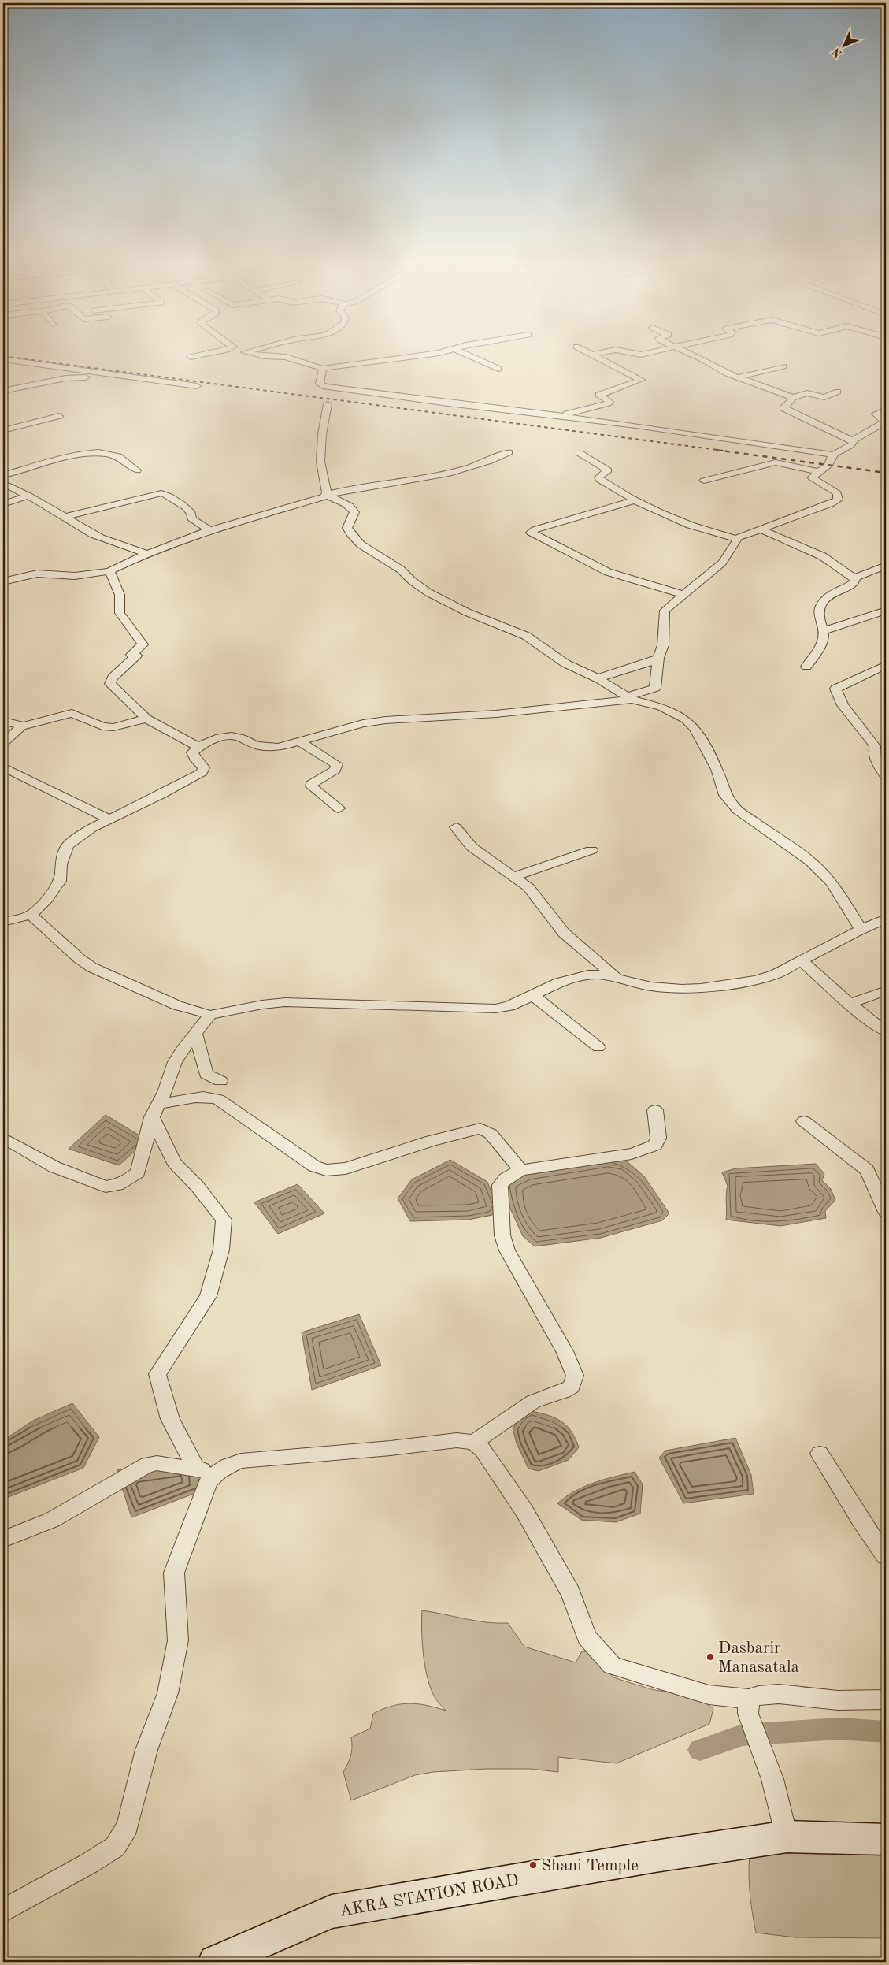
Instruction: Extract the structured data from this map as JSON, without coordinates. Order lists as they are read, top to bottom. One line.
{"streets":{"main road":["AKRA STATION ROAD"]},"places":["Dasbarir Manasatala","Shani Temple"],"north":"bottom left"}
